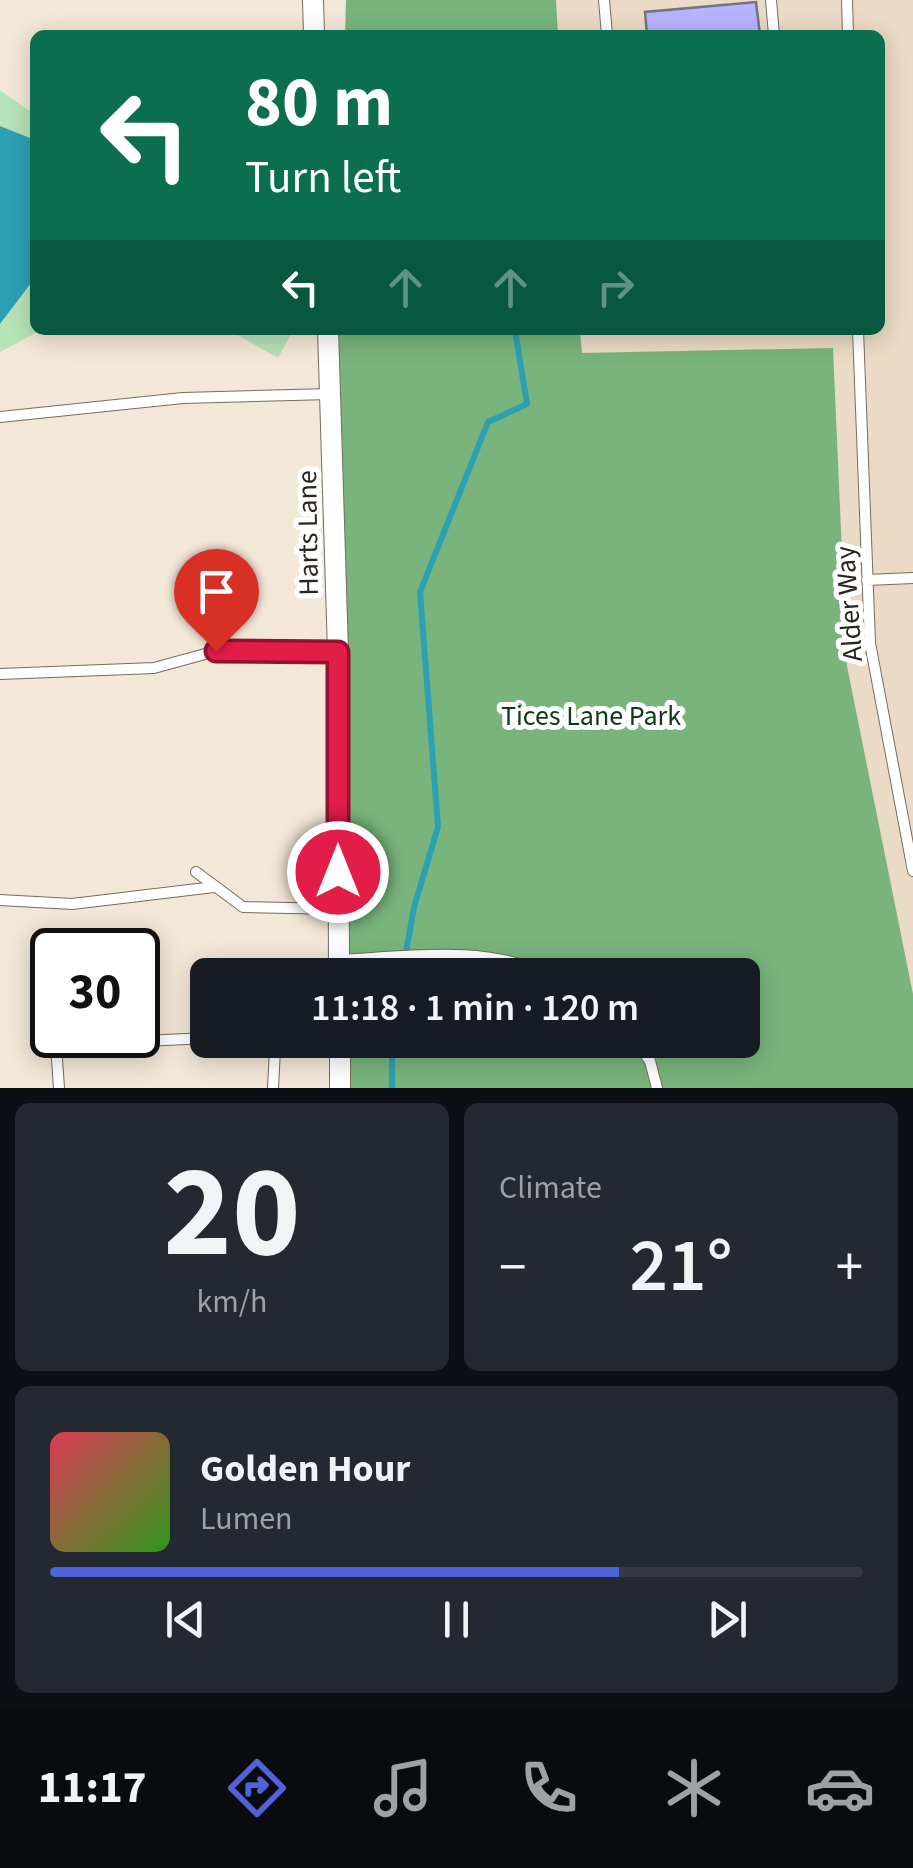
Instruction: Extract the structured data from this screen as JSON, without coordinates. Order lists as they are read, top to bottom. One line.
{"streets":{"street":["Harts Lane"],"lane":["Alder Way"]},"parks":["Tices Lane Park"],"page":{"turn":["80 m","Turn left"],"limit":"30","trip":"11:18 · 1 min · 120 m","tile":[["20","km/h"],"Climate"],"heat":["−","21°","+"],"song":["Golden Hour","Lumen"],"tabs":"11:17"}}
